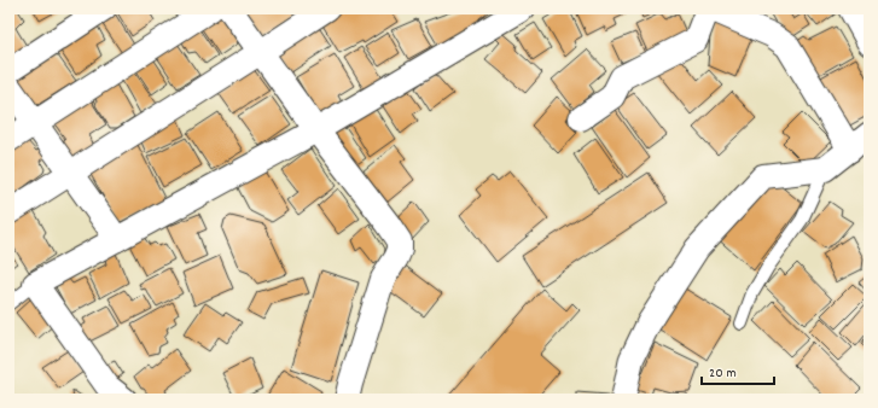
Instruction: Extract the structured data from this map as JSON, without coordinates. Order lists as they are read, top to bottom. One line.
{"scale_bar":"20 m"}
